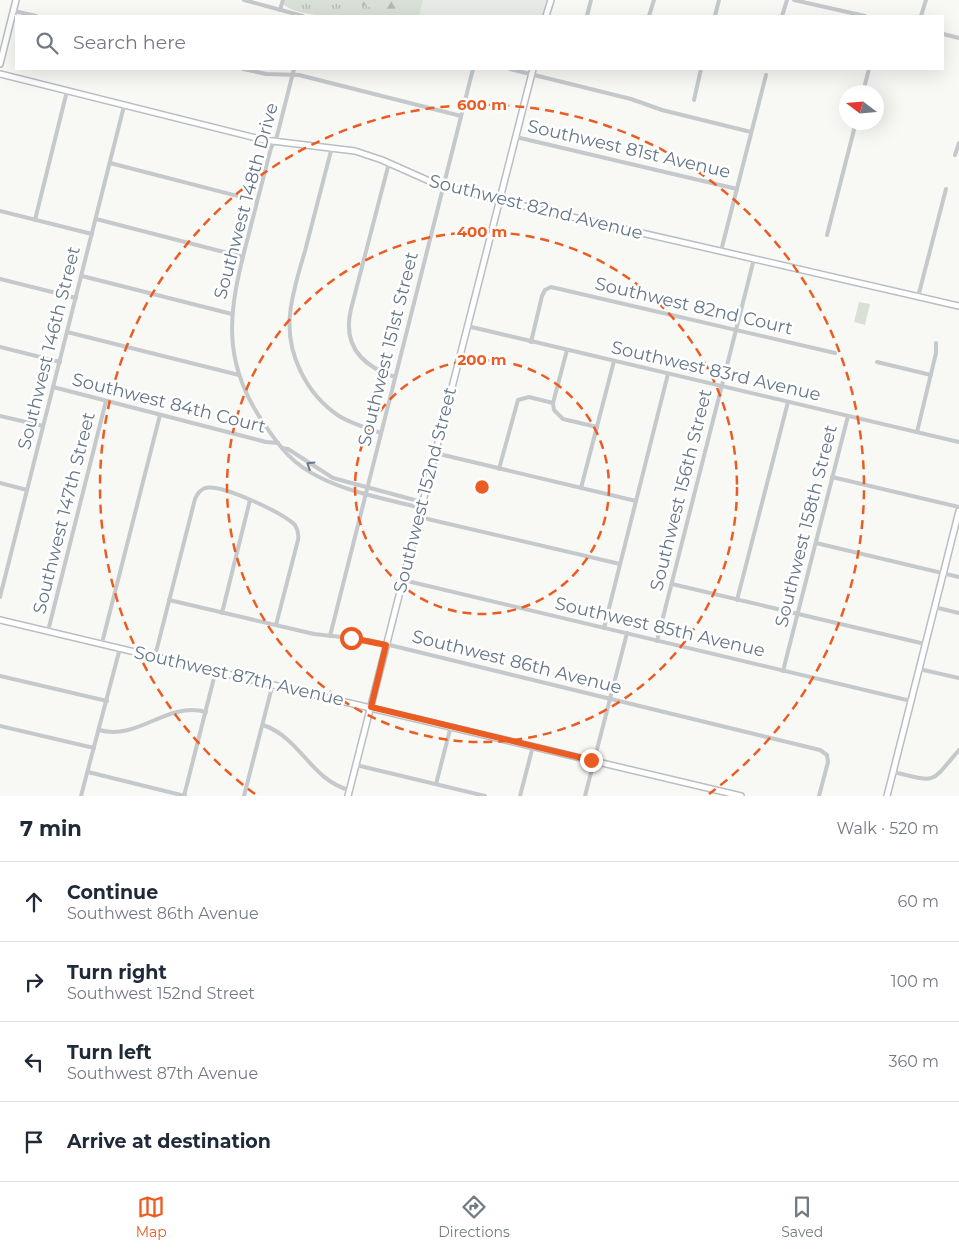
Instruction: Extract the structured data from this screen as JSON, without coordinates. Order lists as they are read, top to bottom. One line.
{"streets":{"street":["Southwest 81st Avenue","Southwest 148th Drive","Southwest 82nd Avenue","Southwest 82nd Court","Southwest 146th Street","Southwest 151st Street","Southwest 83rd Avenue","Southwest 84th Court","Southwest 152nd Street","Southwest 156th Street","Southwest 147th Street","Southwest 158th Street","Southwest 85th Avenue","Southwest 86th Avenue","Southwest 87th Avenue"]},"crossings":[["Southwest 81st Avenue","Southwest 152nd Street"],["Southwest 148th Drive","Southwest 82nd Avenue"],["Southwest 148th Drive","Southwest 84th Court"],["Southwest 82nd Avenue","Southwest 146th Street"],["Southwest 82nd Avenue","Southwest 151st Street"],["Southwest 82nd Avenue","Southwest 152nd Street"],["Southwest 82nd Avenue","Southwest 156th Street"],["Southwest 82nd Court","Southwest 83rd Avenue"],["Southwest 82nd Court","Southwest 156th Street"],["Southwest 146th Street","Southwest 84th Court"],["Southwest 151st Street","Southwest 84th Court"],["Southwest 151st Street","Southwest 86th Avenue"],["Southwest 83rd Avenue","Southwest 152nd Street"],["Southwest 83rd Avenue","Southwest 156th Street"],["Southwest 83rd Avenue","Southwest 158th Street"],["Southwest 84th Court","Southwest 152nd Street"],["Southwest 84th Court","Southwest 147th Street"],["Southwest 152nd Street","Southwest 85th Avenue"],["Southwest 152nd Street","Southwest 86th Avenue"],["Southwest 152nd Street","Southwest 87th Avenue"],["Southwest 156th Street","Southwest 85th Avenue"],["Southwest 147th Street","Southwest 87th Avenue"],["Southwest 158th Street","Southwest 85th Avenue"]],"north":"left","page":{"search":"Search here","heading":["7 min","Walk · 520 m"],"list":[["Continue","Southwest 86th Avenue","60 m"],["Turn right","Southwest 152nd Street","100 m"],["Turn left","Southwest 87th Avenue","360 m"],"Arrive at destination"],"nav":["Map","Directions","Saved"]},"rings":["600 m","400 m","200 m"]}
